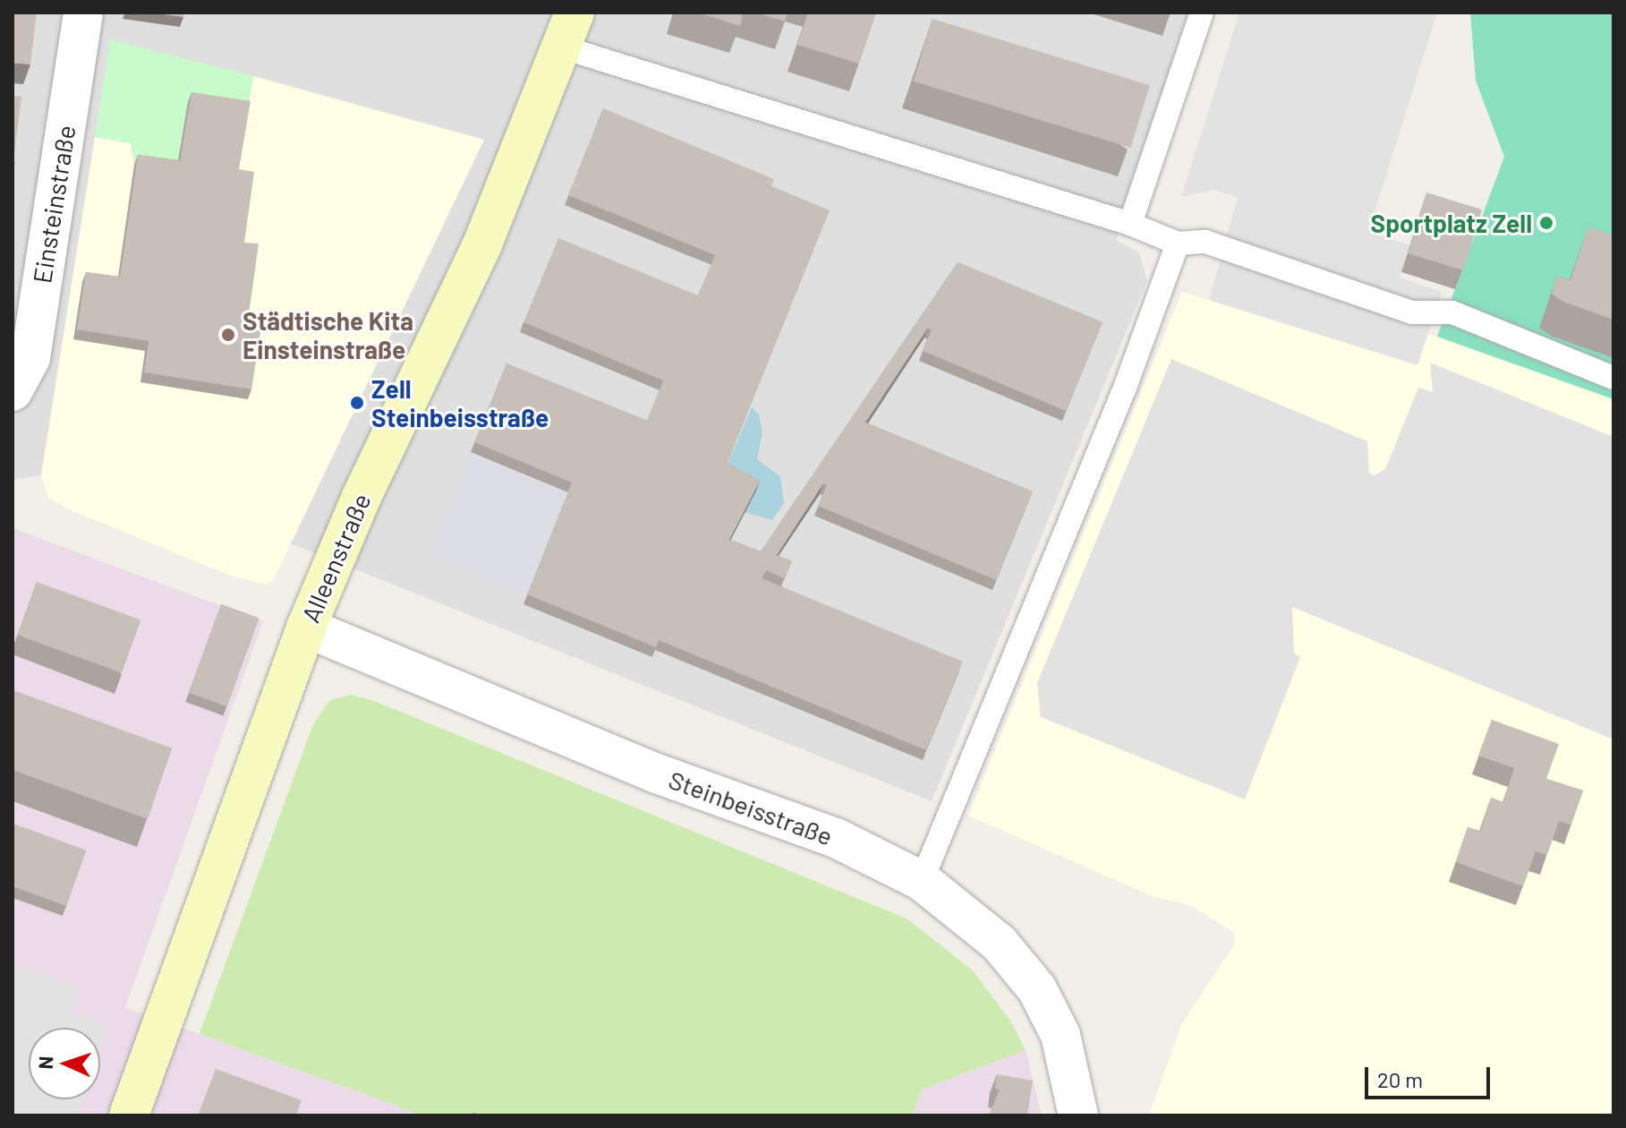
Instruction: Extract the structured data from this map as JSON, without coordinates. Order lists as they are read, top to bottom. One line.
{"streets":{"street":["Einsteinstraße","Alleenstraße","Steinbeisstraße"]},"crossings":[["Alleenstraße","Steinbeisstraße"]],"places":["Sportplatz Zell","Städtische Kita Einsteinstraße","Zell Steinbeisstraße"],"scale_bar":"20 m","north":"left"}
